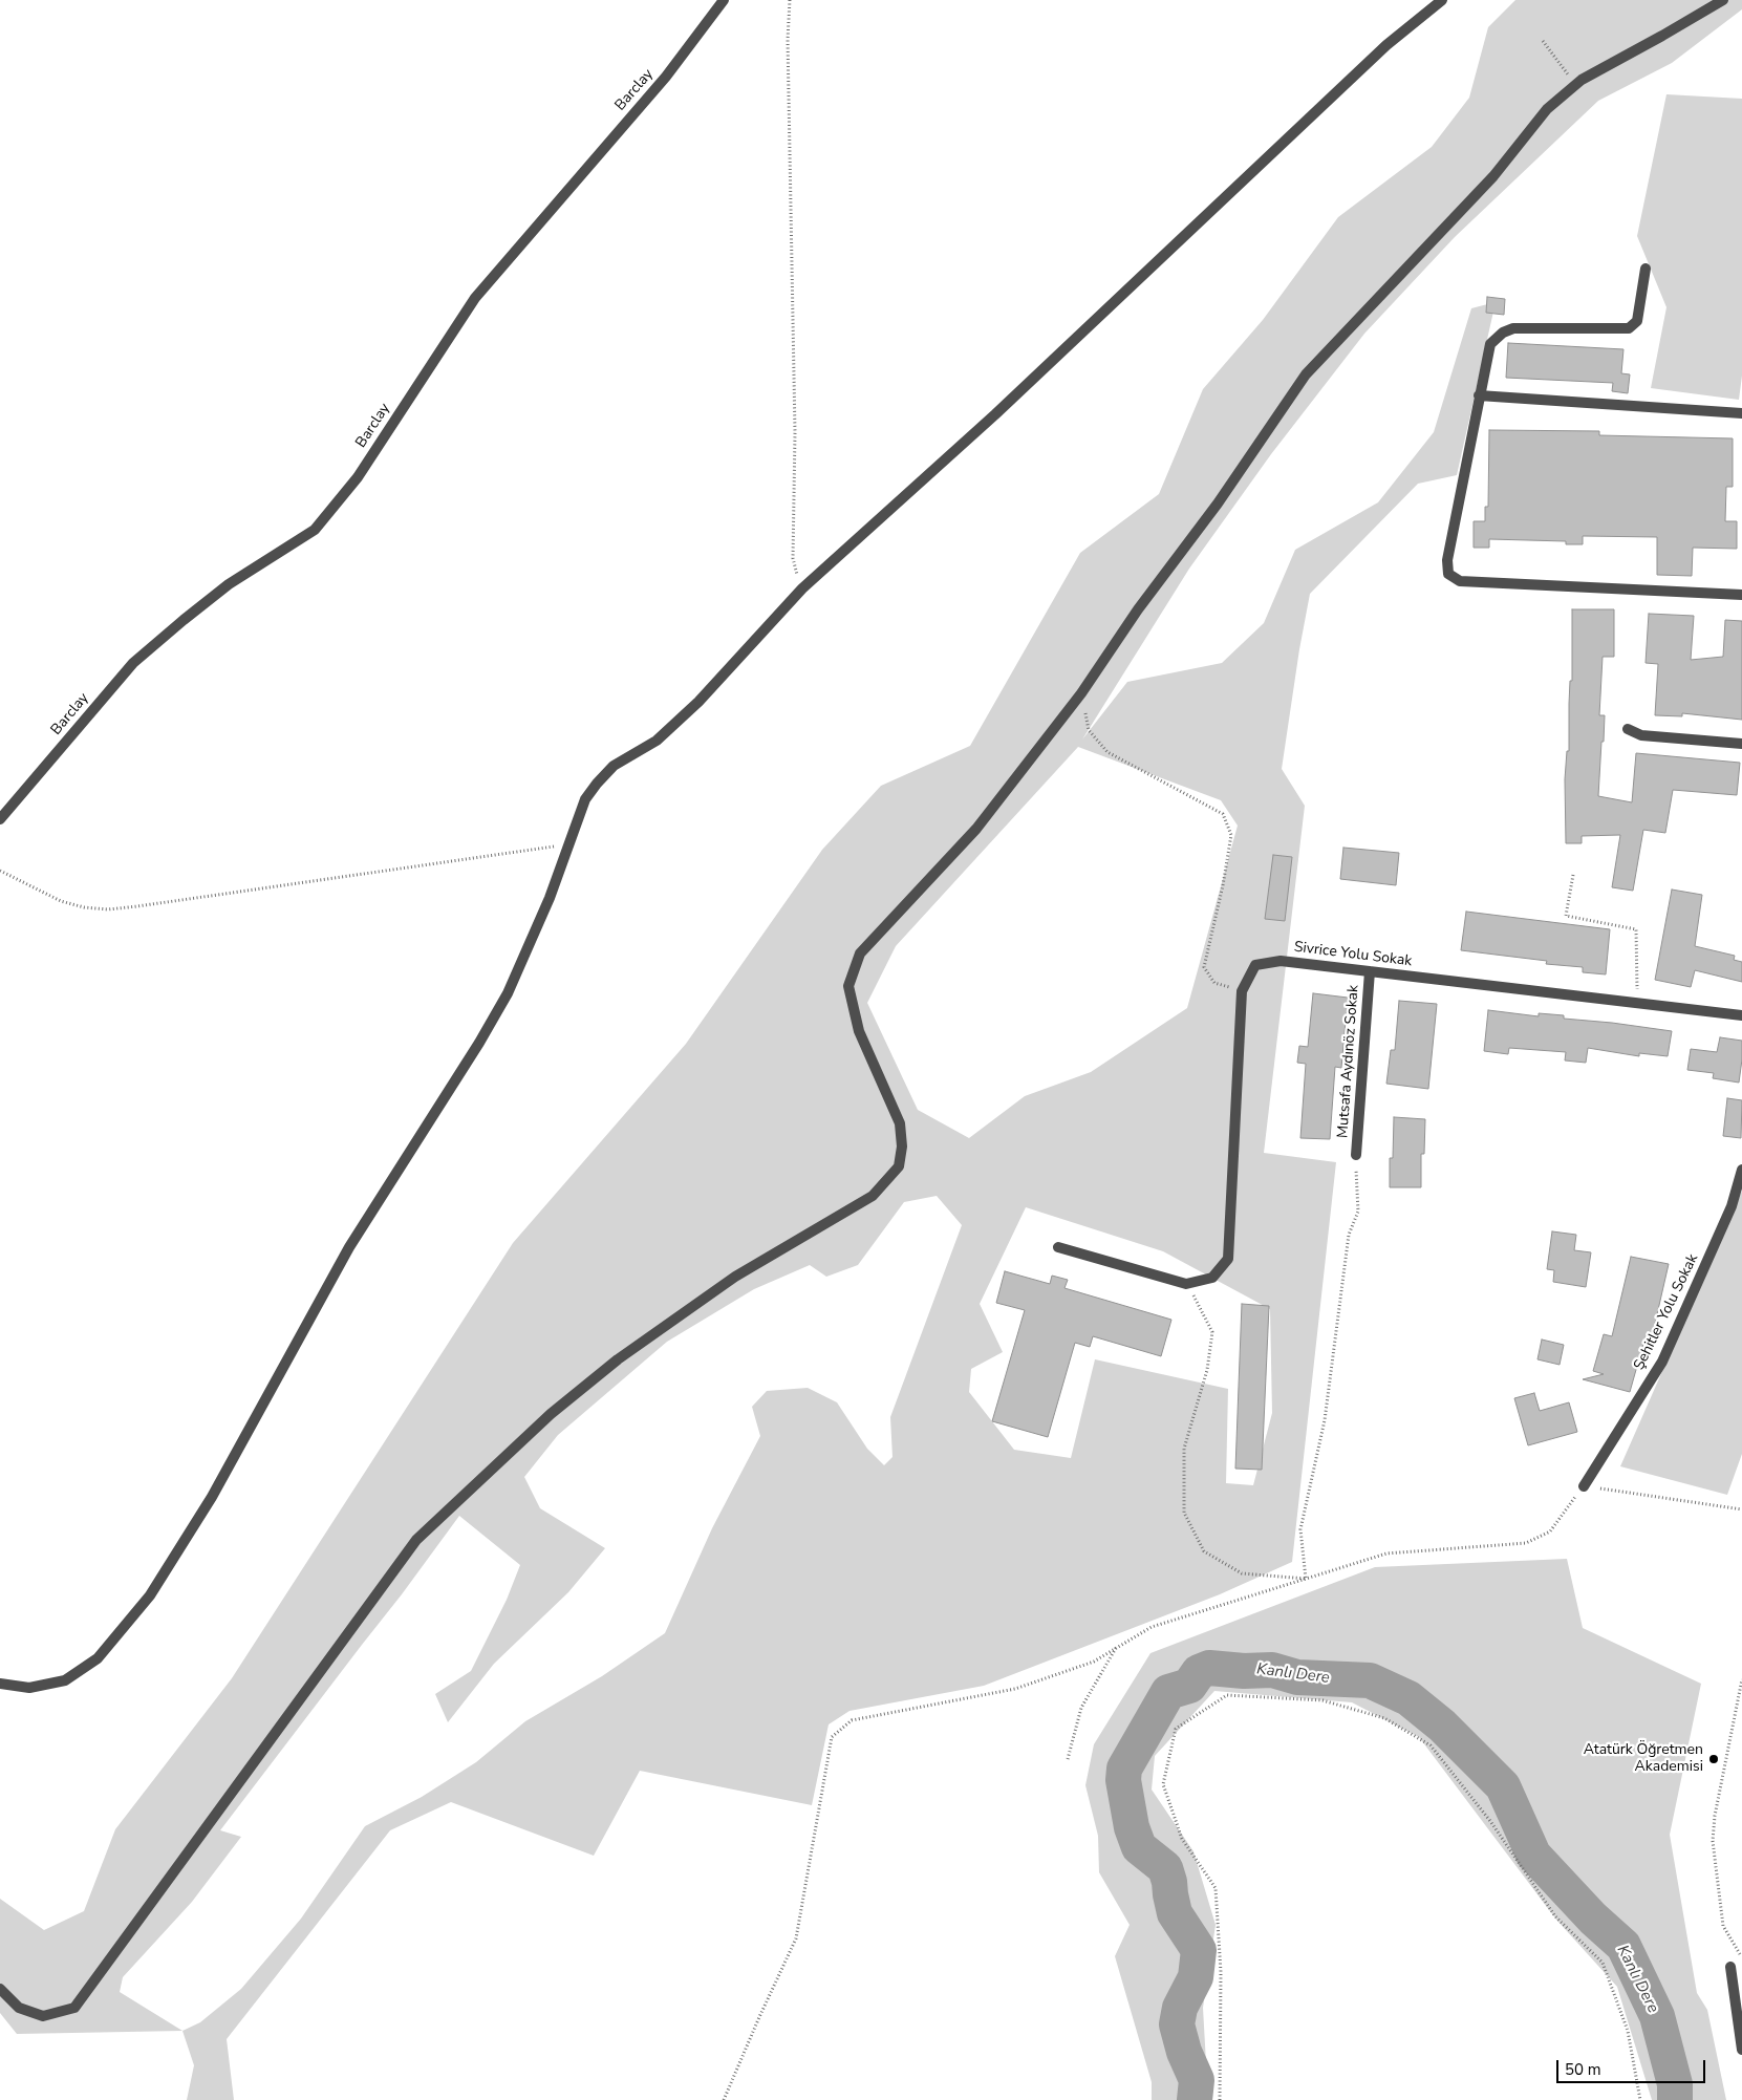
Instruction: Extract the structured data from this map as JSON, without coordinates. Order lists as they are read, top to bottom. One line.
{"streets":{"street":["Barclay","Sivrice Yolu Sokak","Mutsafa Aydınöz Sokak","Şehitler Yolu Sokak"]},"crossings":[["Sivrice Yolu Sokak","Mutsafa Aydınöz Sokak"]],"water":["Kanlı Dere"],"places":["Atatürk Öğretmen Akademisi"],"scale_bar":"50 m"}
